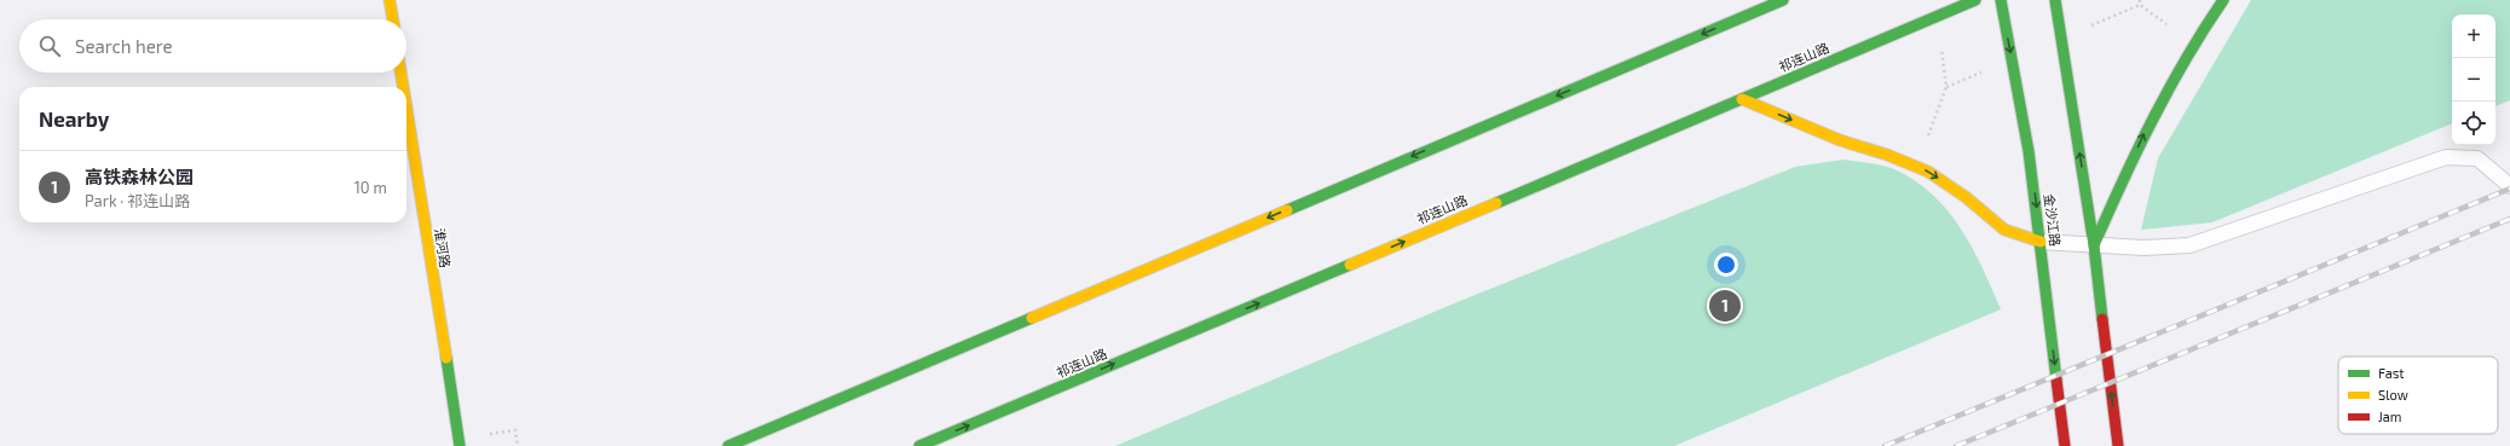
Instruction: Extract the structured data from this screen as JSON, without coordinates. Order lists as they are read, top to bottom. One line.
{"streets":{"main road":["祁连山路","金沙江路","淮河路"]},"legend":["Fast","Slow","Jam"],"page":{"map_buttons":["+","−"],"search":"Search here","heading":"Nearby","list":[{"mark":"1","name":"高铁森林公园","note":"Park · 祁连山路","value":"10 m"}],"pins":"1"}}
